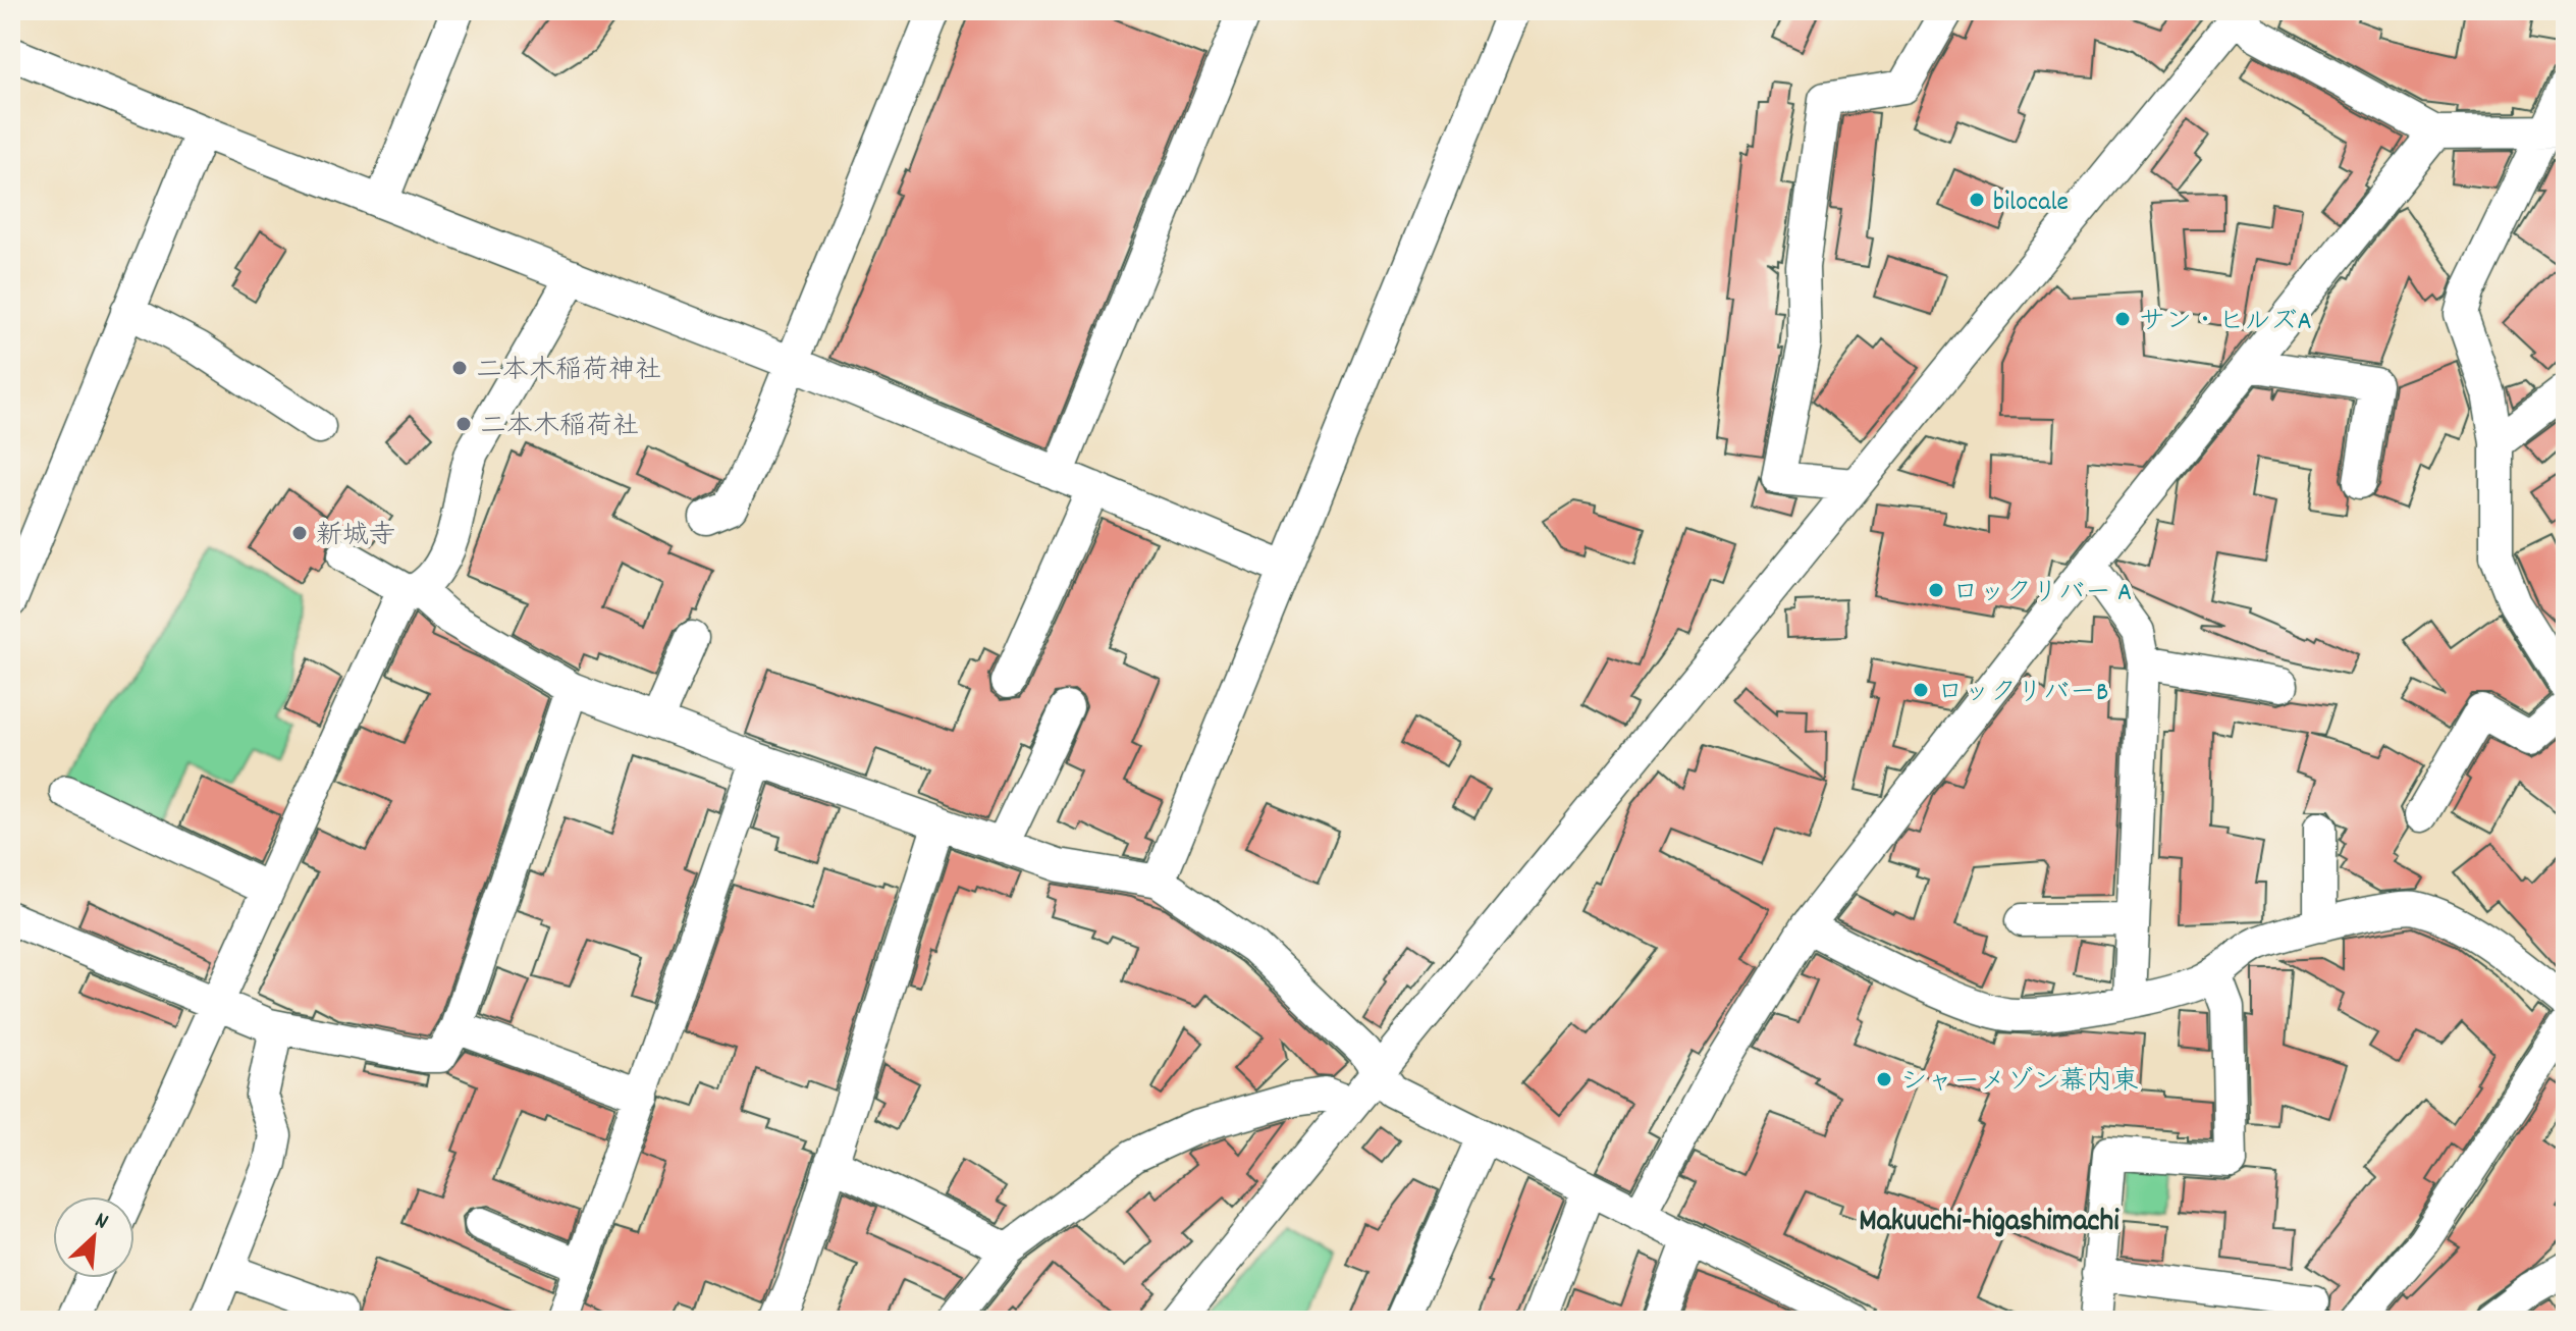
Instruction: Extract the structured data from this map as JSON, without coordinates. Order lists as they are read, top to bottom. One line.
{"districts":["Makuuchi-higashimachi"],"places":["bilocale","サン・ヒルズA","二本木稲荷神社","二本木稲荷社","新城寺","ロックリバー A","ロックリバーB","シャーメゾン幕内東"],"north":"top right"}
